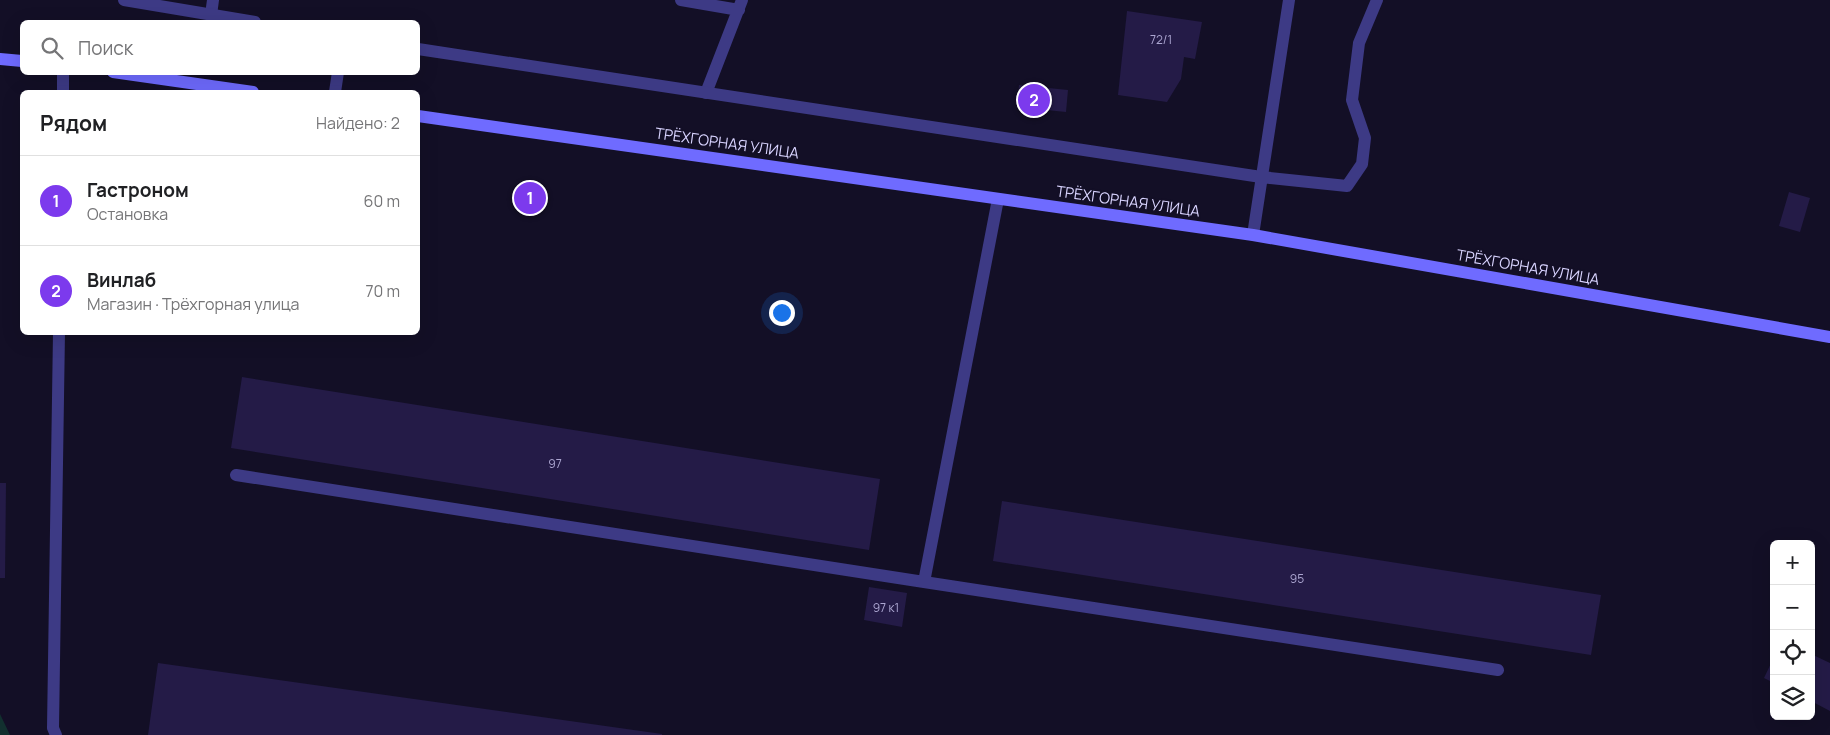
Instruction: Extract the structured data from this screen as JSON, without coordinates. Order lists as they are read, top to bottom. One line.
{"streets":{"main road":["ТРЁХГОРНАЯ УЛИЦА"]},"house_numbers":["72/1","97","95","97 к1"],"page":{"search":"Поиск","pins":["2","1"],"heading":["Рядом","Найдено: 2"],"list":[{"mark":"1","name":"Гастроном","note":"Остановка","value":"60 m"},{"mark":"2","name":"Винлаб","note":"Магазин · Трёхгорная улица","value":"70 m"}],"map_buttons":["+","−"]}}
